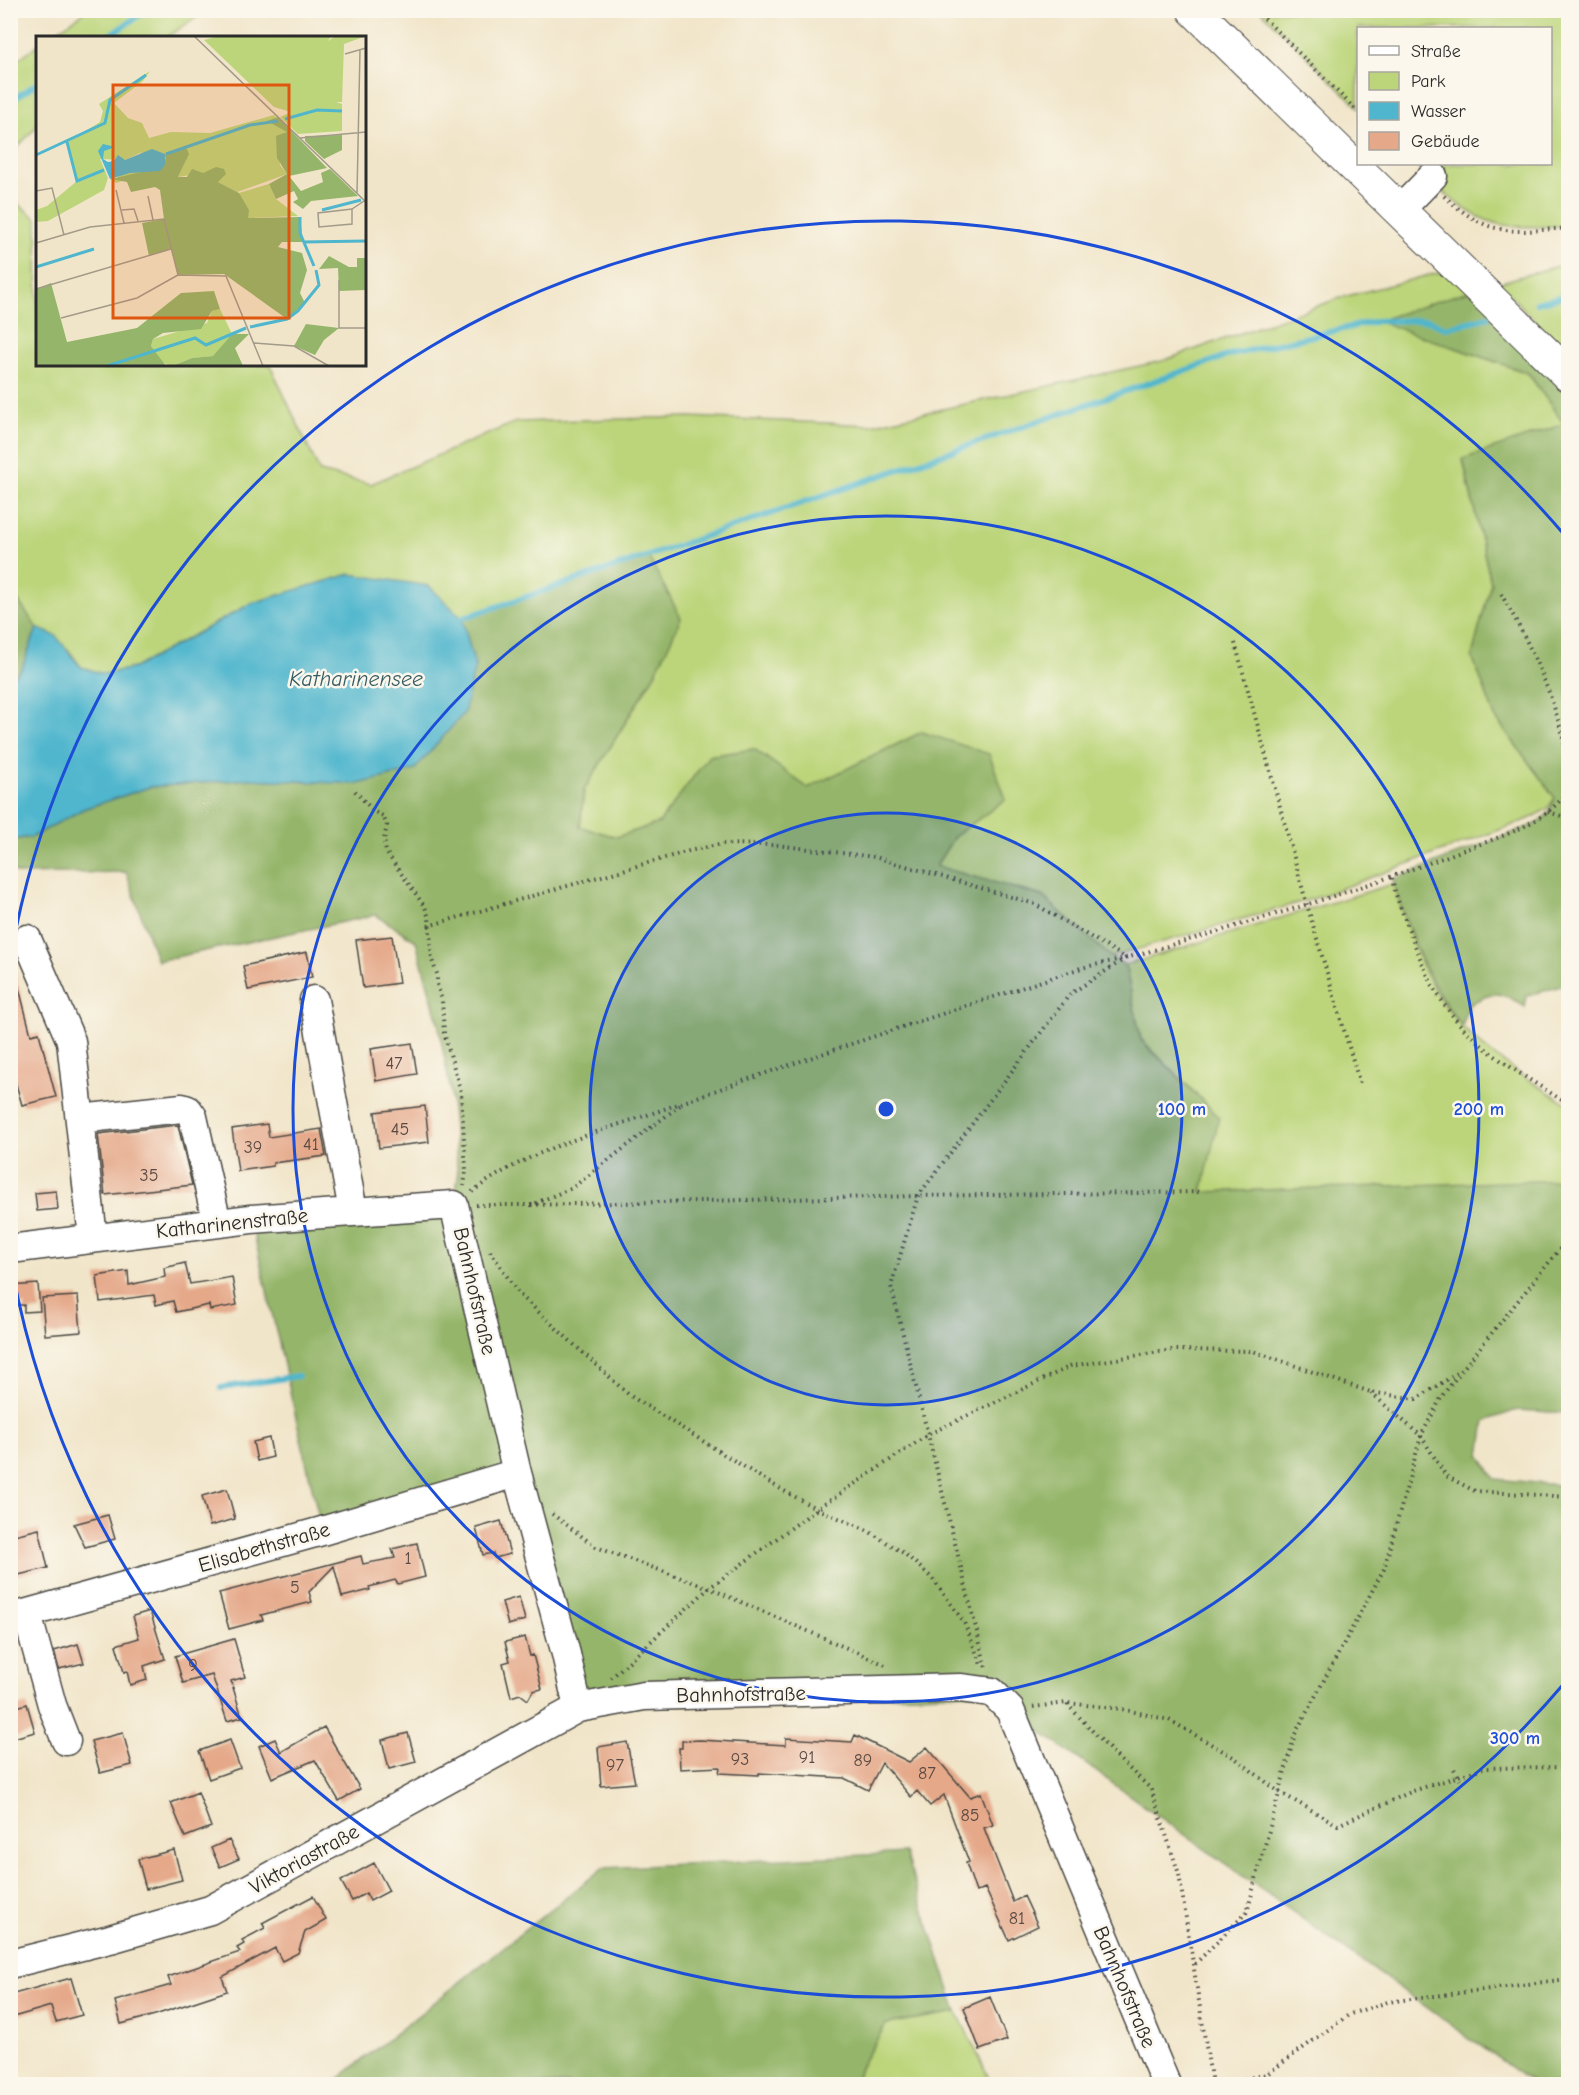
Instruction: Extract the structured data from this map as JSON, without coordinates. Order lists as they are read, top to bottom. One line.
{"streets":{"street":["Katharinenstraße","Bahnhofstraße","Elisabethstraße","Viktoriastraße"]},"crossings":[["Katharinenstraße","Bahnhofstraße"],["Bahnhofstraße","Elisabethstraße"],["Bahnhofstraße","Viktoriastraße"]],"water":["Katharinensee"],"house_numbers":["47","45","41","39","35","1","5","9","91","93","89","97","87","85","81"],"legend":["Straße","Park","Wasser","Gebäude"],"rings":["100 m","200 m","300 m"]}
